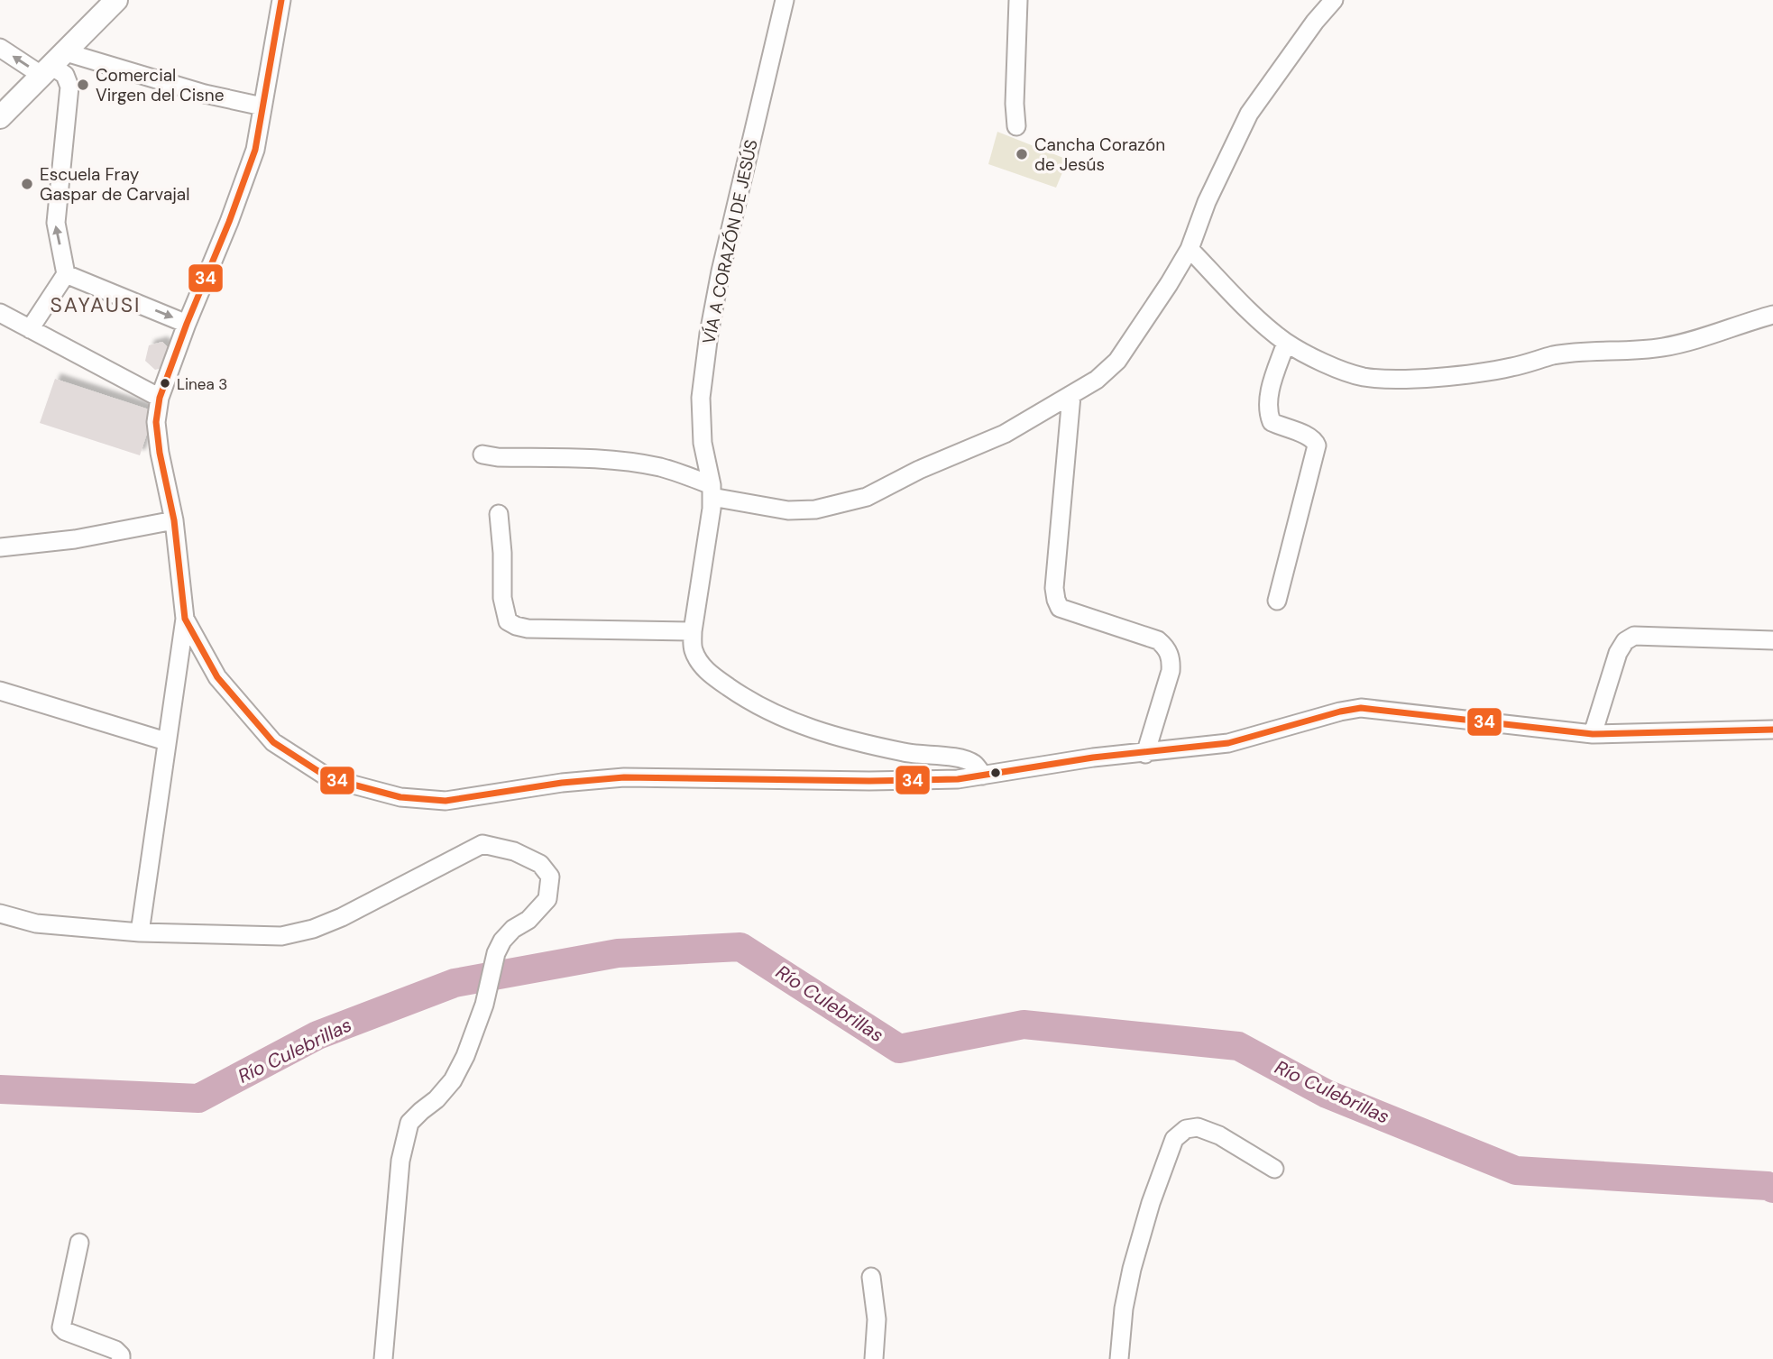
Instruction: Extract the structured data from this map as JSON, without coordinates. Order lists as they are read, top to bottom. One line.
{"streets":{"street":["VÍA A CORAZÓN DE JESÚS"]},"districts":["SAYAUSI"],"water":["Río Culebrillas"],"places":["Comercial Virgen del Cisne","Cancha Corazón de Jesús","Escuela Fray Gaspar de Carvajal","Linea 3"],"lines":["transit line 34"]}
